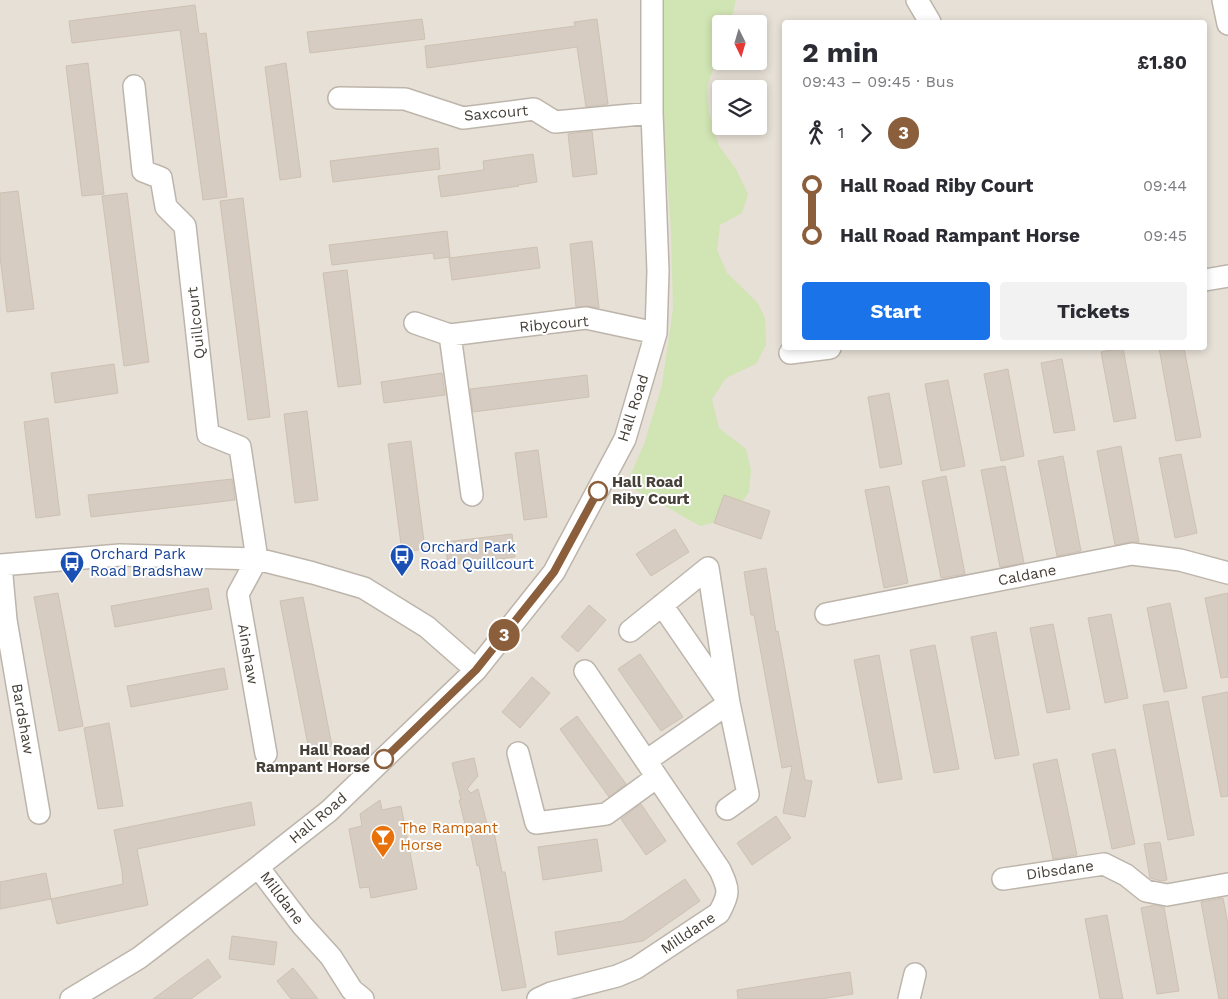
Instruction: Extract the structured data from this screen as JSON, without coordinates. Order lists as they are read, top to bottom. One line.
{"streets":{"street":["Saxcourt","Quillcourt","Ribycourt","Hall Road","Caldane","Ainshaw","Bardshaw","Dibsdane","Milldane"]},"crossings":[["Saxcourt","Hall Road"],["Quillcourt","Ainshaw"],["Ribycourt","Hall Road"],["Hall Road","Milldane"]],"places":{"other":["Hall Road Riby Court","Hall Road Rampant Horse"],"bus stop":["Orchard Park Road Quillcourt","Orchard Park Road Bradshaw"],"bar":["The Rampant Horse"]},"lines":["bus line 3"],"north":"bottom","page":{"on_map":"3","heading":["2 min","09:43 – 09:45 · Bus","£1.80"],"legs":["1","3"],"list":[{"name":"Hall Road Riby Court","value":"09:44"},{"name":"Hall Road Rampant Horse","value":"09:45"}],"buttons":["Start","Tickets"]}}
